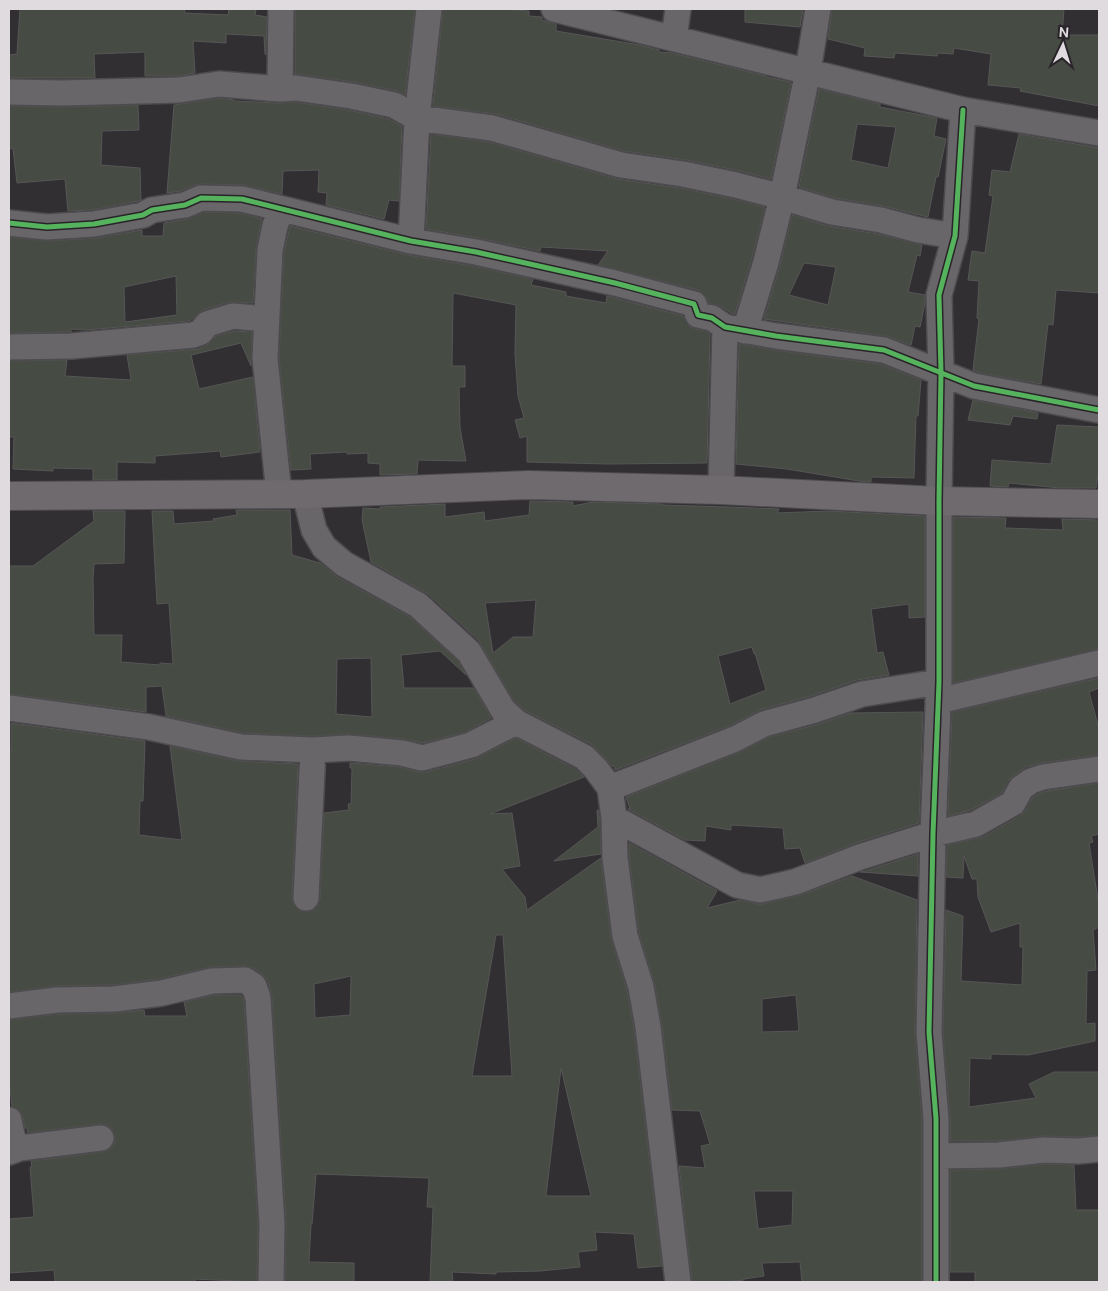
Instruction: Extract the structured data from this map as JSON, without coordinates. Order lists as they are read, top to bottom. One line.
{"north":"top"}
